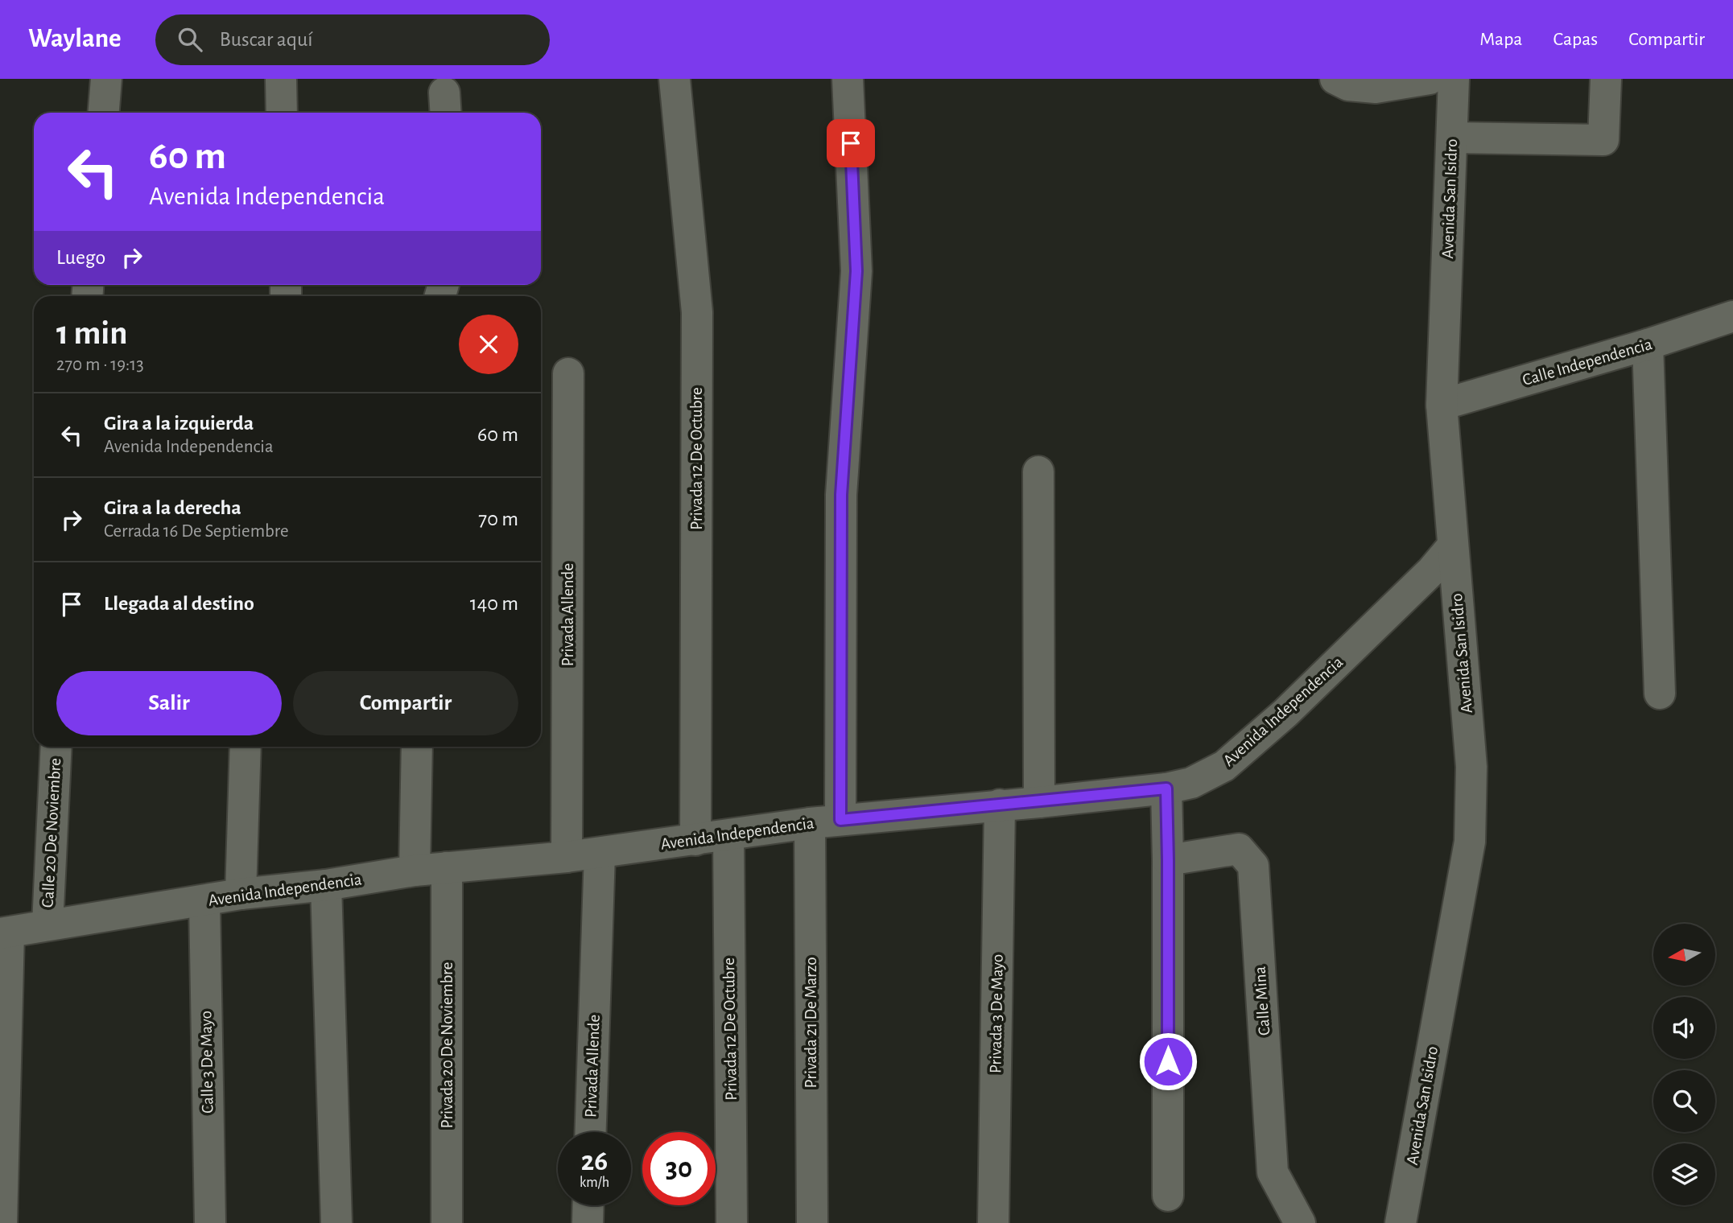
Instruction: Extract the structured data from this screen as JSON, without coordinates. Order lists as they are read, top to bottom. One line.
{"streets":{"street":["Avenida San Isidro","Calle Independencia","Privada 12 De Octubre","Privada Allende","Avenida Independencia","Calle 20 De Noviembre","Calle Mina","Privada 3 De Mayo","Privada 21 De Marzo","Privada 20 De Noviembre","Calle 3 De Mayo"]},"crossings":[["Avenida San Isidro","Calle Independencia"],["Avenida San Isidro","Avenida Independencia"],["Privada 12 De Octubre","Avenida Independencia"],["Privada Allende","Avenida Independencia"],["Avenida Independencia","Calle 20 De Noviembre"],["Avenida Independencia","Privada 3 De Mayo"],["Avenida Independencia","Privada 21 De Marzo"],["Avenida Independencia","Privada 20 De Noviembre"],["Avenida Independencia","Calle 3 De Mayo"]],"north":"left","page":{"header":"Waylane","search":"Buscar aquí","nav":["Mapa","Capas","Compartir"],"turn":["60 m","Avenida Independencia"],"then":"Luego","heading":["1 min","270 m · 19:13"],"list":[{"name":"Gira a la izquierda","note":"Avenida Independencia","value":"60 m"},{"name":"Gira a la derecha","note":"Cerrada 16 De Septiembre","value":"70 m"},{"name":"Llegada al destino","value":"140 m"}],"buttons":["Salir","Compartir"],"speed":"26 km/h","limit":"30"}}
